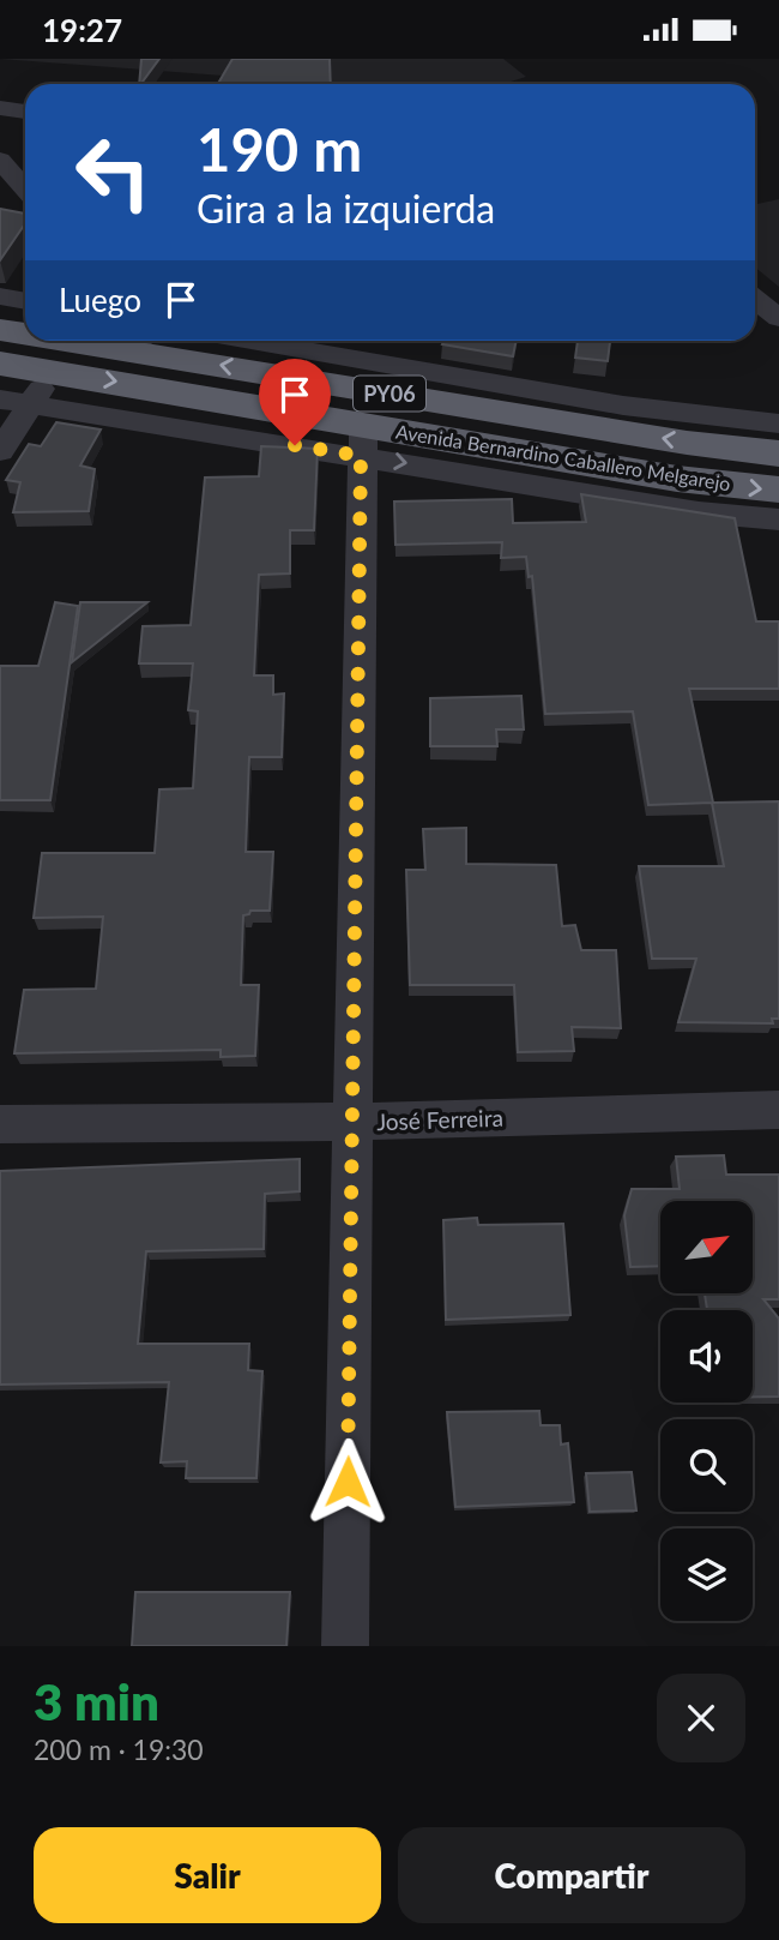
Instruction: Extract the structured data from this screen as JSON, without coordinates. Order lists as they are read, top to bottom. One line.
{"streets":{"highway":["PY06","Avenida Bernardino Caballero Melgarejo"],"street":["José Ferreira"]},"north":"top right","page":{"status":"19:27","turn":["190 m","Gira a la izquierda"],"then":"Luego","heading":["3 min","200 m · 19:30"],"buttons":["Salir","Compartir"]}}
